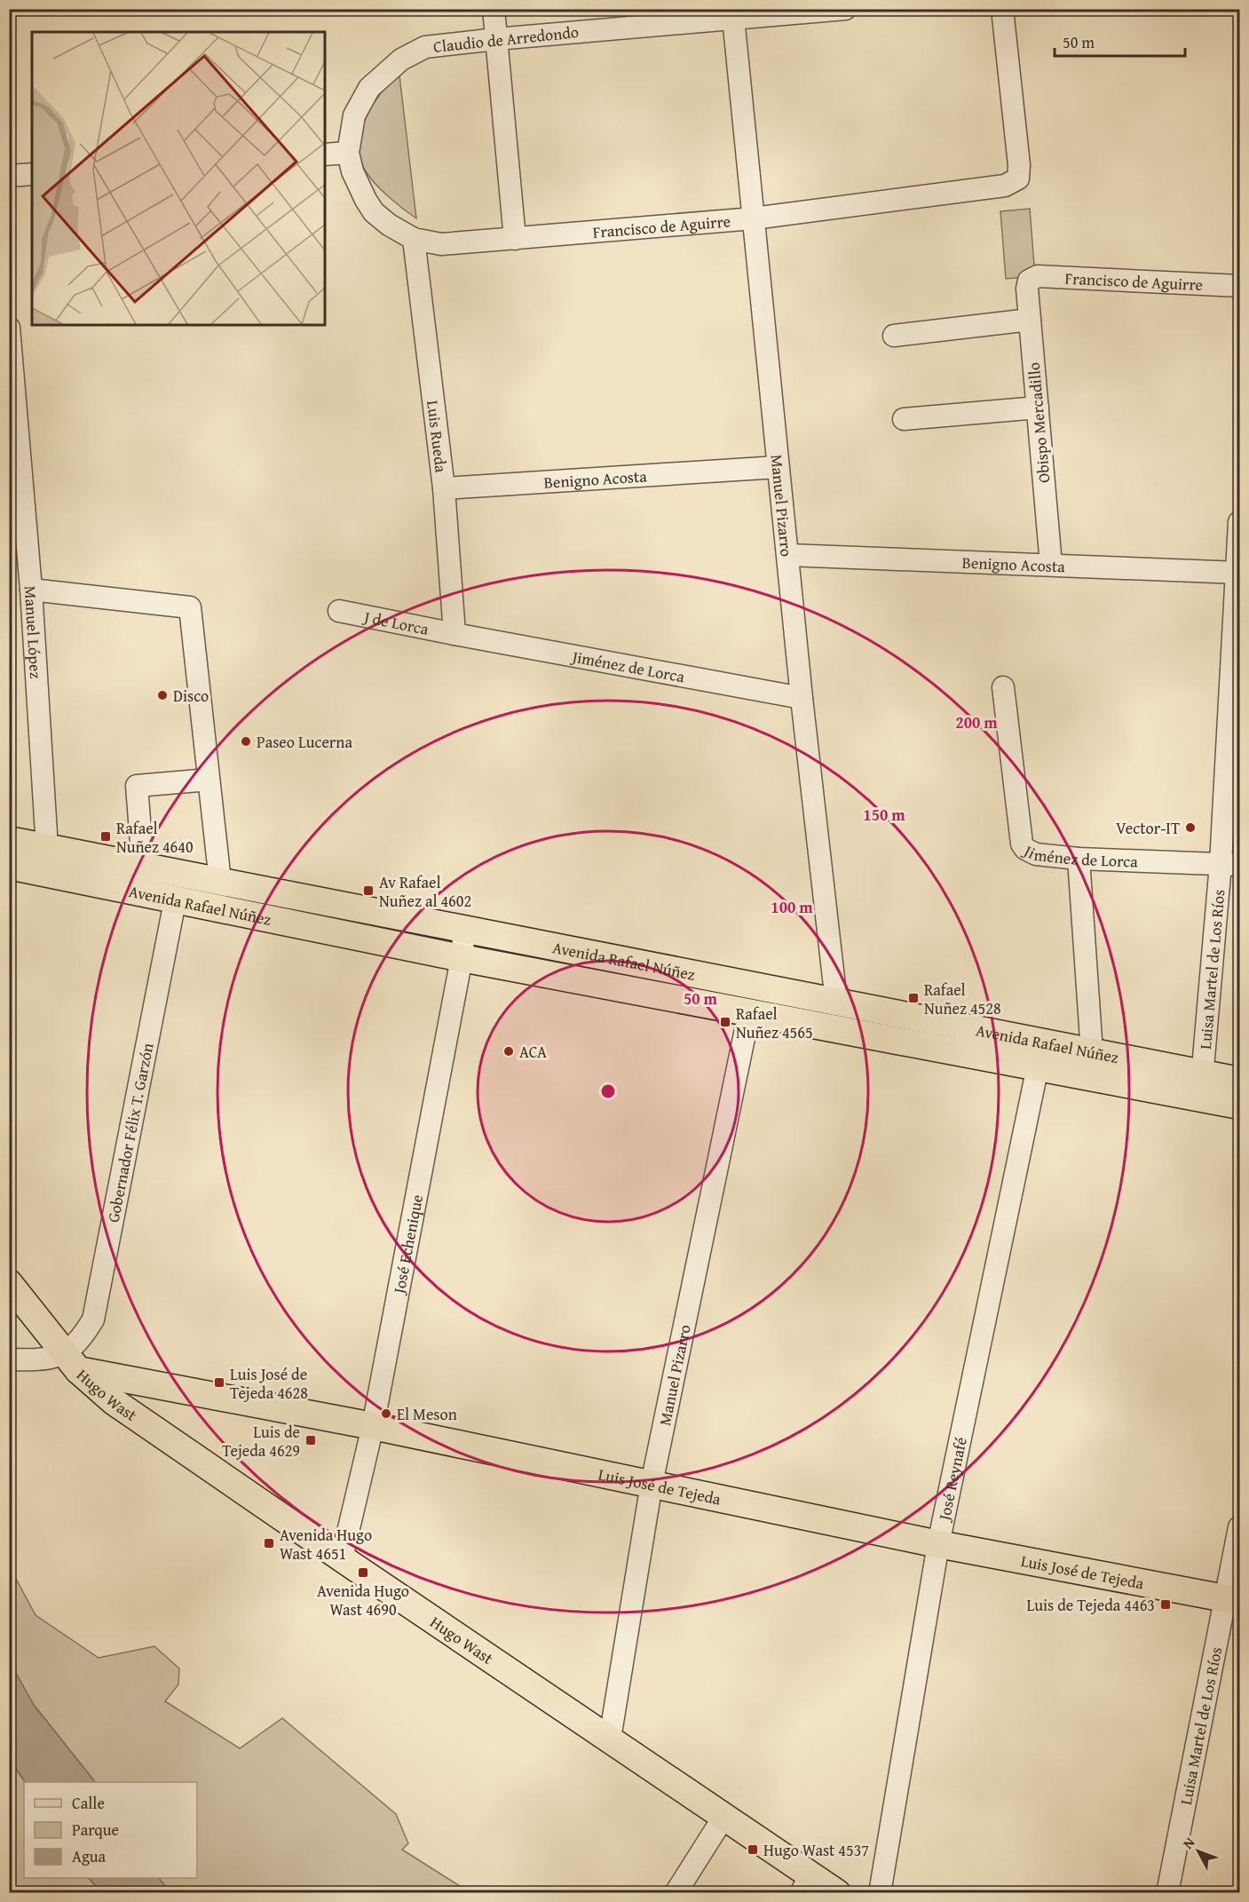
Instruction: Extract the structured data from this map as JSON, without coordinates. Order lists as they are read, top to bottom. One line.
{"streets":{"main road":["Avenida Rafael Núñez","Hugo Wast","Luis José de Tejeda"],"street":["Claudio de Arredondo","Francisco de Aguirre","Obispo Mercadillo","Luis Rueda","Benigno Acosta","Manuel Pizarro","J de Lorca","Manuel López","Jiménez de Lorca","Luisa Martel de Los Ríos","Gobernador Félix T. Garzón","José Echenique","José Reynafé"]},"crossings":[["Claudio de Arredondo","Francisco de Aguirre"],["Claudio de Arredondo","Manuel Pizarro"],["Francisco de Aguirre","Obispo Mercadillo"],["Francisco de Aguirre","Luis Rueda"],["Francisco de Aguirre","Manuel Pizarro"],["Obispo Mercadillo","Benigno Acosta"],["Luis Rueda","Benigno Acosta"],["Luis Rueda","J de Lorca"],["Luis Rueda","Jiménez de Lorca"],["Benigno Acosta","Manuel Pizarro"],["Benigno Acosta","Luisa Martel de Los Ríos"],["Manuel Pizarro","Jiménez de Lorca"],["Manuel Pizarro","Avenida Rafael Núñez"],["Manuel Pizarro","Hugo Wast"],["Manuel Pizarro","Luis José de Tejeda"],["J de Lorca","Jiménez de Lorca"],["Manuel López","Avenida Rafael Núñez"],["Jiménez de Lorca","Luisa Martel de Los Ríos"],["Avenida Rafael Núñez","Luisa Martel de Los Ríos"],["Avenida Rafael Núñez","Gobernador Félix T. Garzón"],["Avenida Rafael Núñez","José Echenique"],["Avenida Rafael Núñez","José Reynafé"],["Luisa Martel de Los Ríos","Luis José de Tejeda"],["Gobernador Félix T. Garzón","Hugo Wast"],["Gobernador Félix T. Garzón","Luis José de Tejeda"],["José Echenique","Hugo Wast"],["José Echenique","Luis José de Tejeda"],["Hugo Wast","Luis José de Tejeda"],["José Reynafé","Luis José de Tejeda"]],"places":{"other":["Disco","Paseo Lucerna","Vector-IT","ACA","El Meson"],"transit":["Rafael Nuñez 4640","Av Rafael Nuñez al 4602","Rafael Nuñez 4528","Rafael Nuñez 4565","Luis José de Tejeda 4628","Luis de Tejeda 4629","Avenida Hugo Wast 4651","Avenida Hugo Wast 4690","Luis de Tejeda 4463","Hugo Wast 4537"]},"legend":["Calle","Parque","Agua"],"scale_bar":"50 m","north":"top left","rings":["200 m","150 m","100 m","50 m"]}
